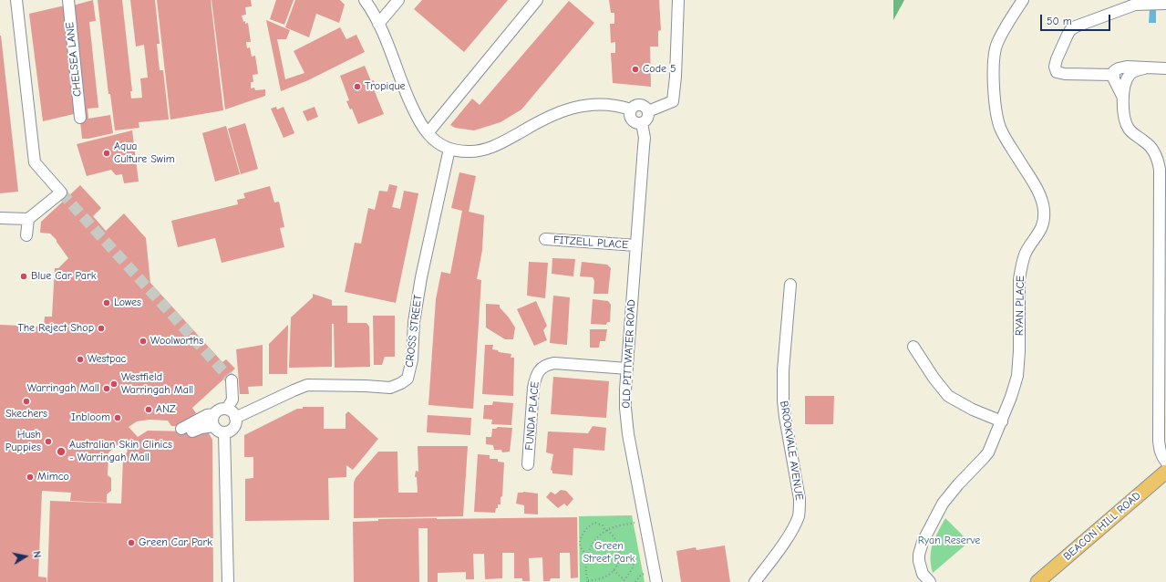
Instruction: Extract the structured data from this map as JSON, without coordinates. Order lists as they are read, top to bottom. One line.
{"streets":{"main road":["BEACON HILL ROAD"],"street":["CHELSEA LANE","FITZELL PLACE","RYAN PLACE","CROSS STREET","OLD PITTWATER ROAD","FUNDA PLACE","BROOKVALE AVENUE"]},"crossings":[["FITZELL PLACE","OLD PITTWATER ROAD"],["OLD PITTWATER ROAD","FUNDA PLACE"]],"parks":["Ryan Reserve","Green Street Park"],"places":["Code 5","Tropique","Aqua Culture Swim","Blue Car Park","Lowes","The Reject Shop","Woolworths","Westpac","Westfield Warringah Mall","Warringah Mall","Skechers","ANZ","Inbloom","Hush Puppies","Australian Skin Clinics - Warringah Mall","Mimco","Green Car Park"],"scale_bar":"50 m","north":"right"}
